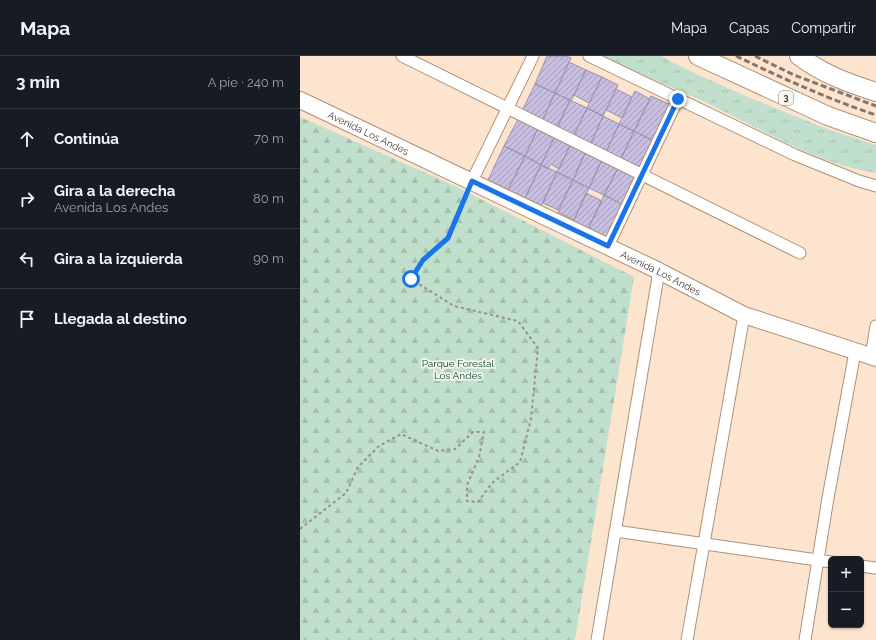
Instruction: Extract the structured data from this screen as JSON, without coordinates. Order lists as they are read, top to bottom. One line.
{"streets":{"main road":["3"],"street":["Avenida Los Andes"]},"parks":["Parque Forestal Los Andes"],"page":{"header":"Mapa","nav":["Mapa","Capas","Compartir"],"heading":["3 min","A pie · 240 m"],"list":[["Continúa","70 m"],["Gira a la derecha","Avenida Los Andes","80 m"],["Gira a la izquierda","90 m"],"Llegada al destino"],"map_buttons":["+","−"]}}
